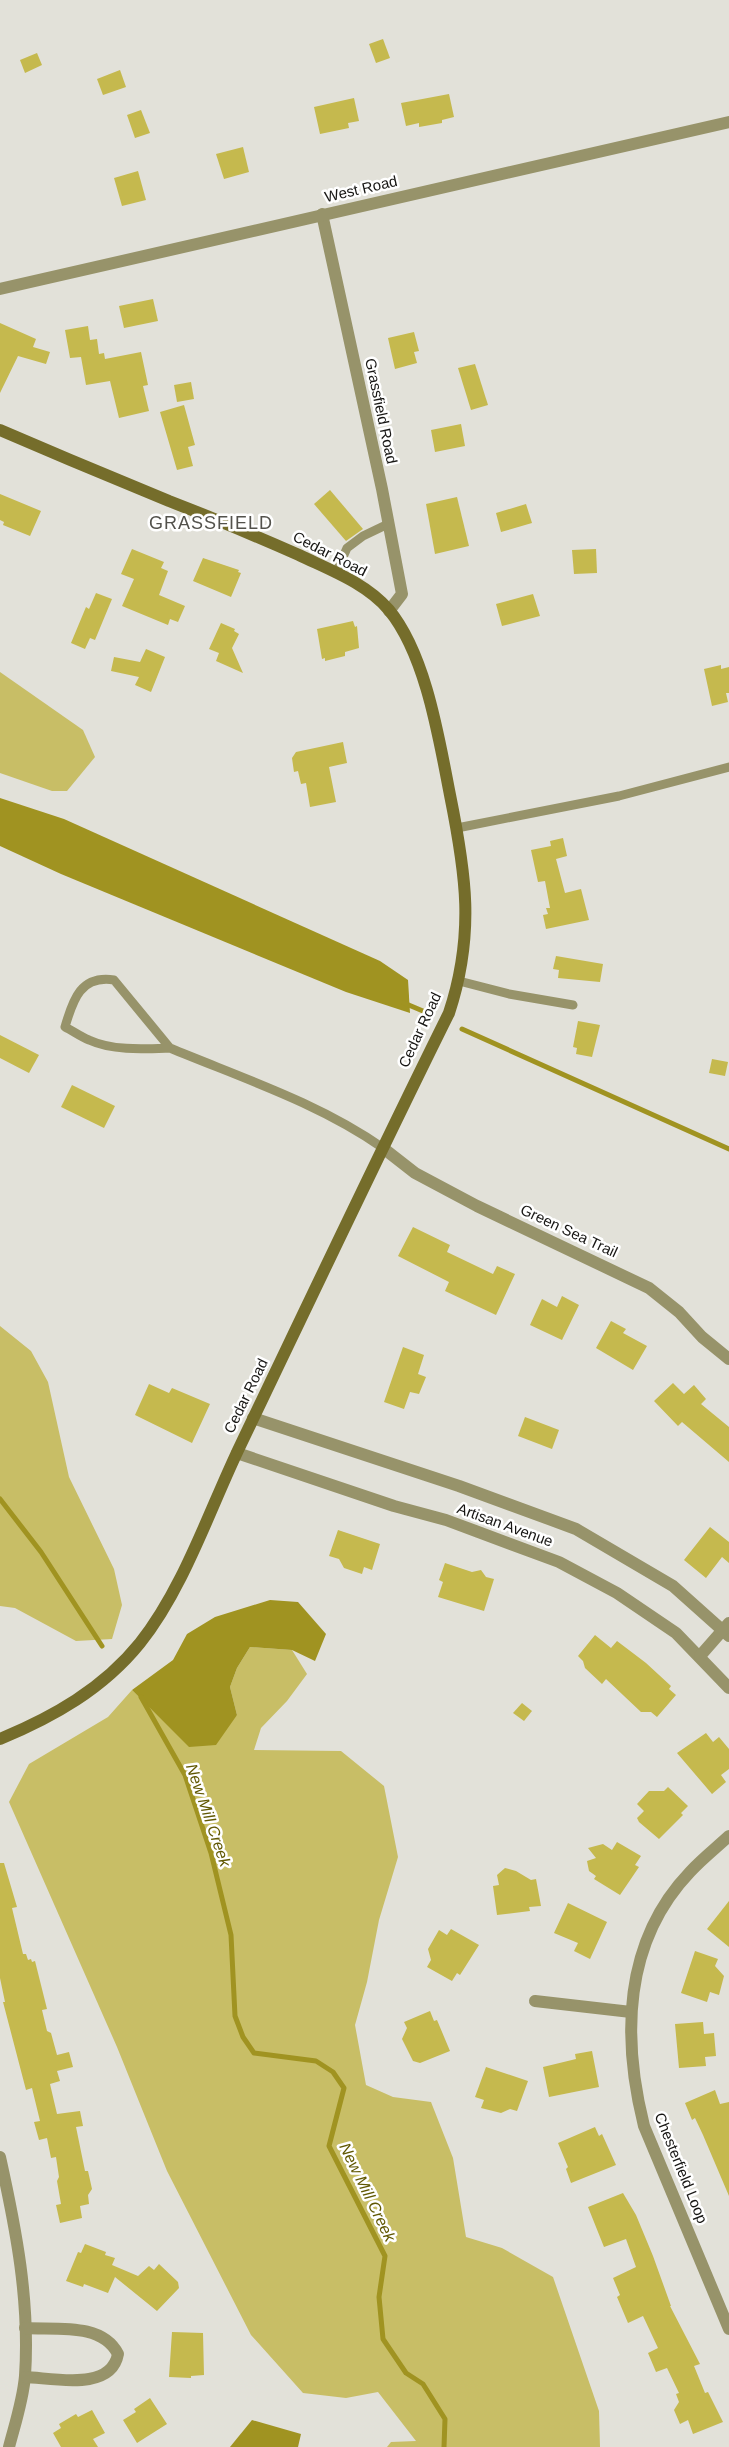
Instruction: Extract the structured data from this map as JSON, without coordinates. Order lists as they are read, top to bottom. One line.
{"streets":{"street":["West Road","Grassfield Road","Cedar Road","Green Sea Trail","Artisan Avenue","Chesterfield Loop"]},"crossings":[["West Road","Grassfield Road"],["Grassfield Road","Cedar Road"],["Cedar Road","Green Sea Trail"],["Cedar Road","Artisan Avenue"]],"districts":["GRASSFIELD"],"water":["New Mill Creek"]}
